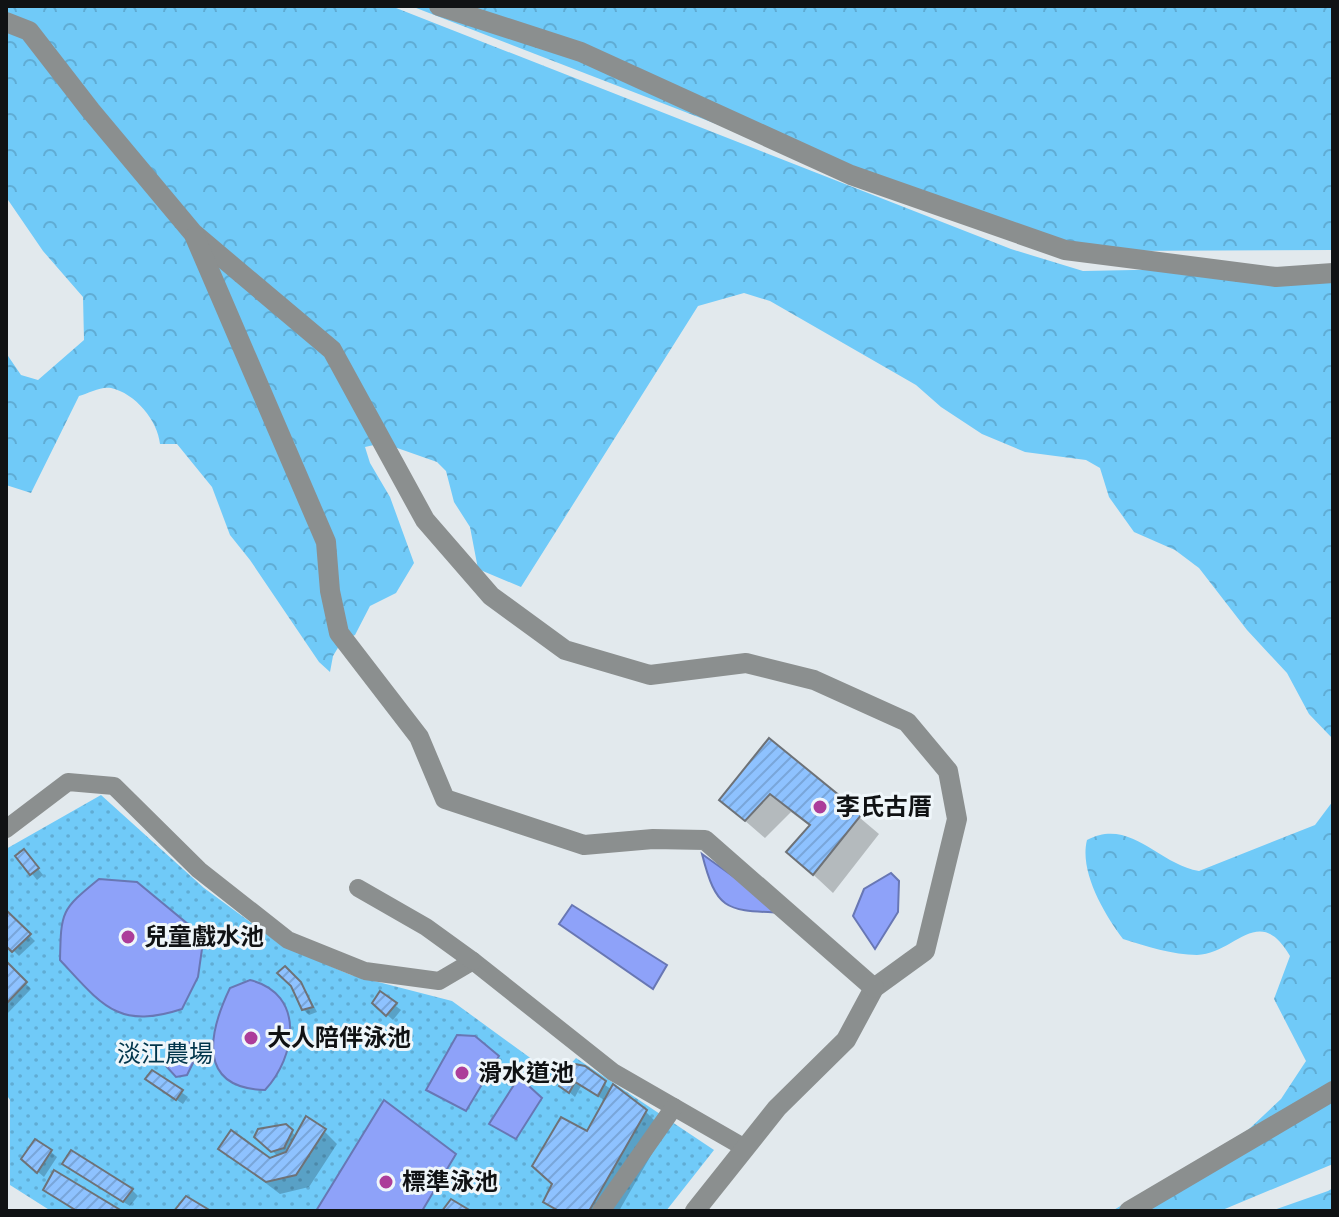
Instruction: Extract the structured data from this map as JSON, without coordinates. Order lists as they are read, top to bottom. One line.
{"parks":["淡江農場"],"places":["李氏古厝","兒童戲水池","大人陪伴泳池","滑水道池","標準泳池"]}
